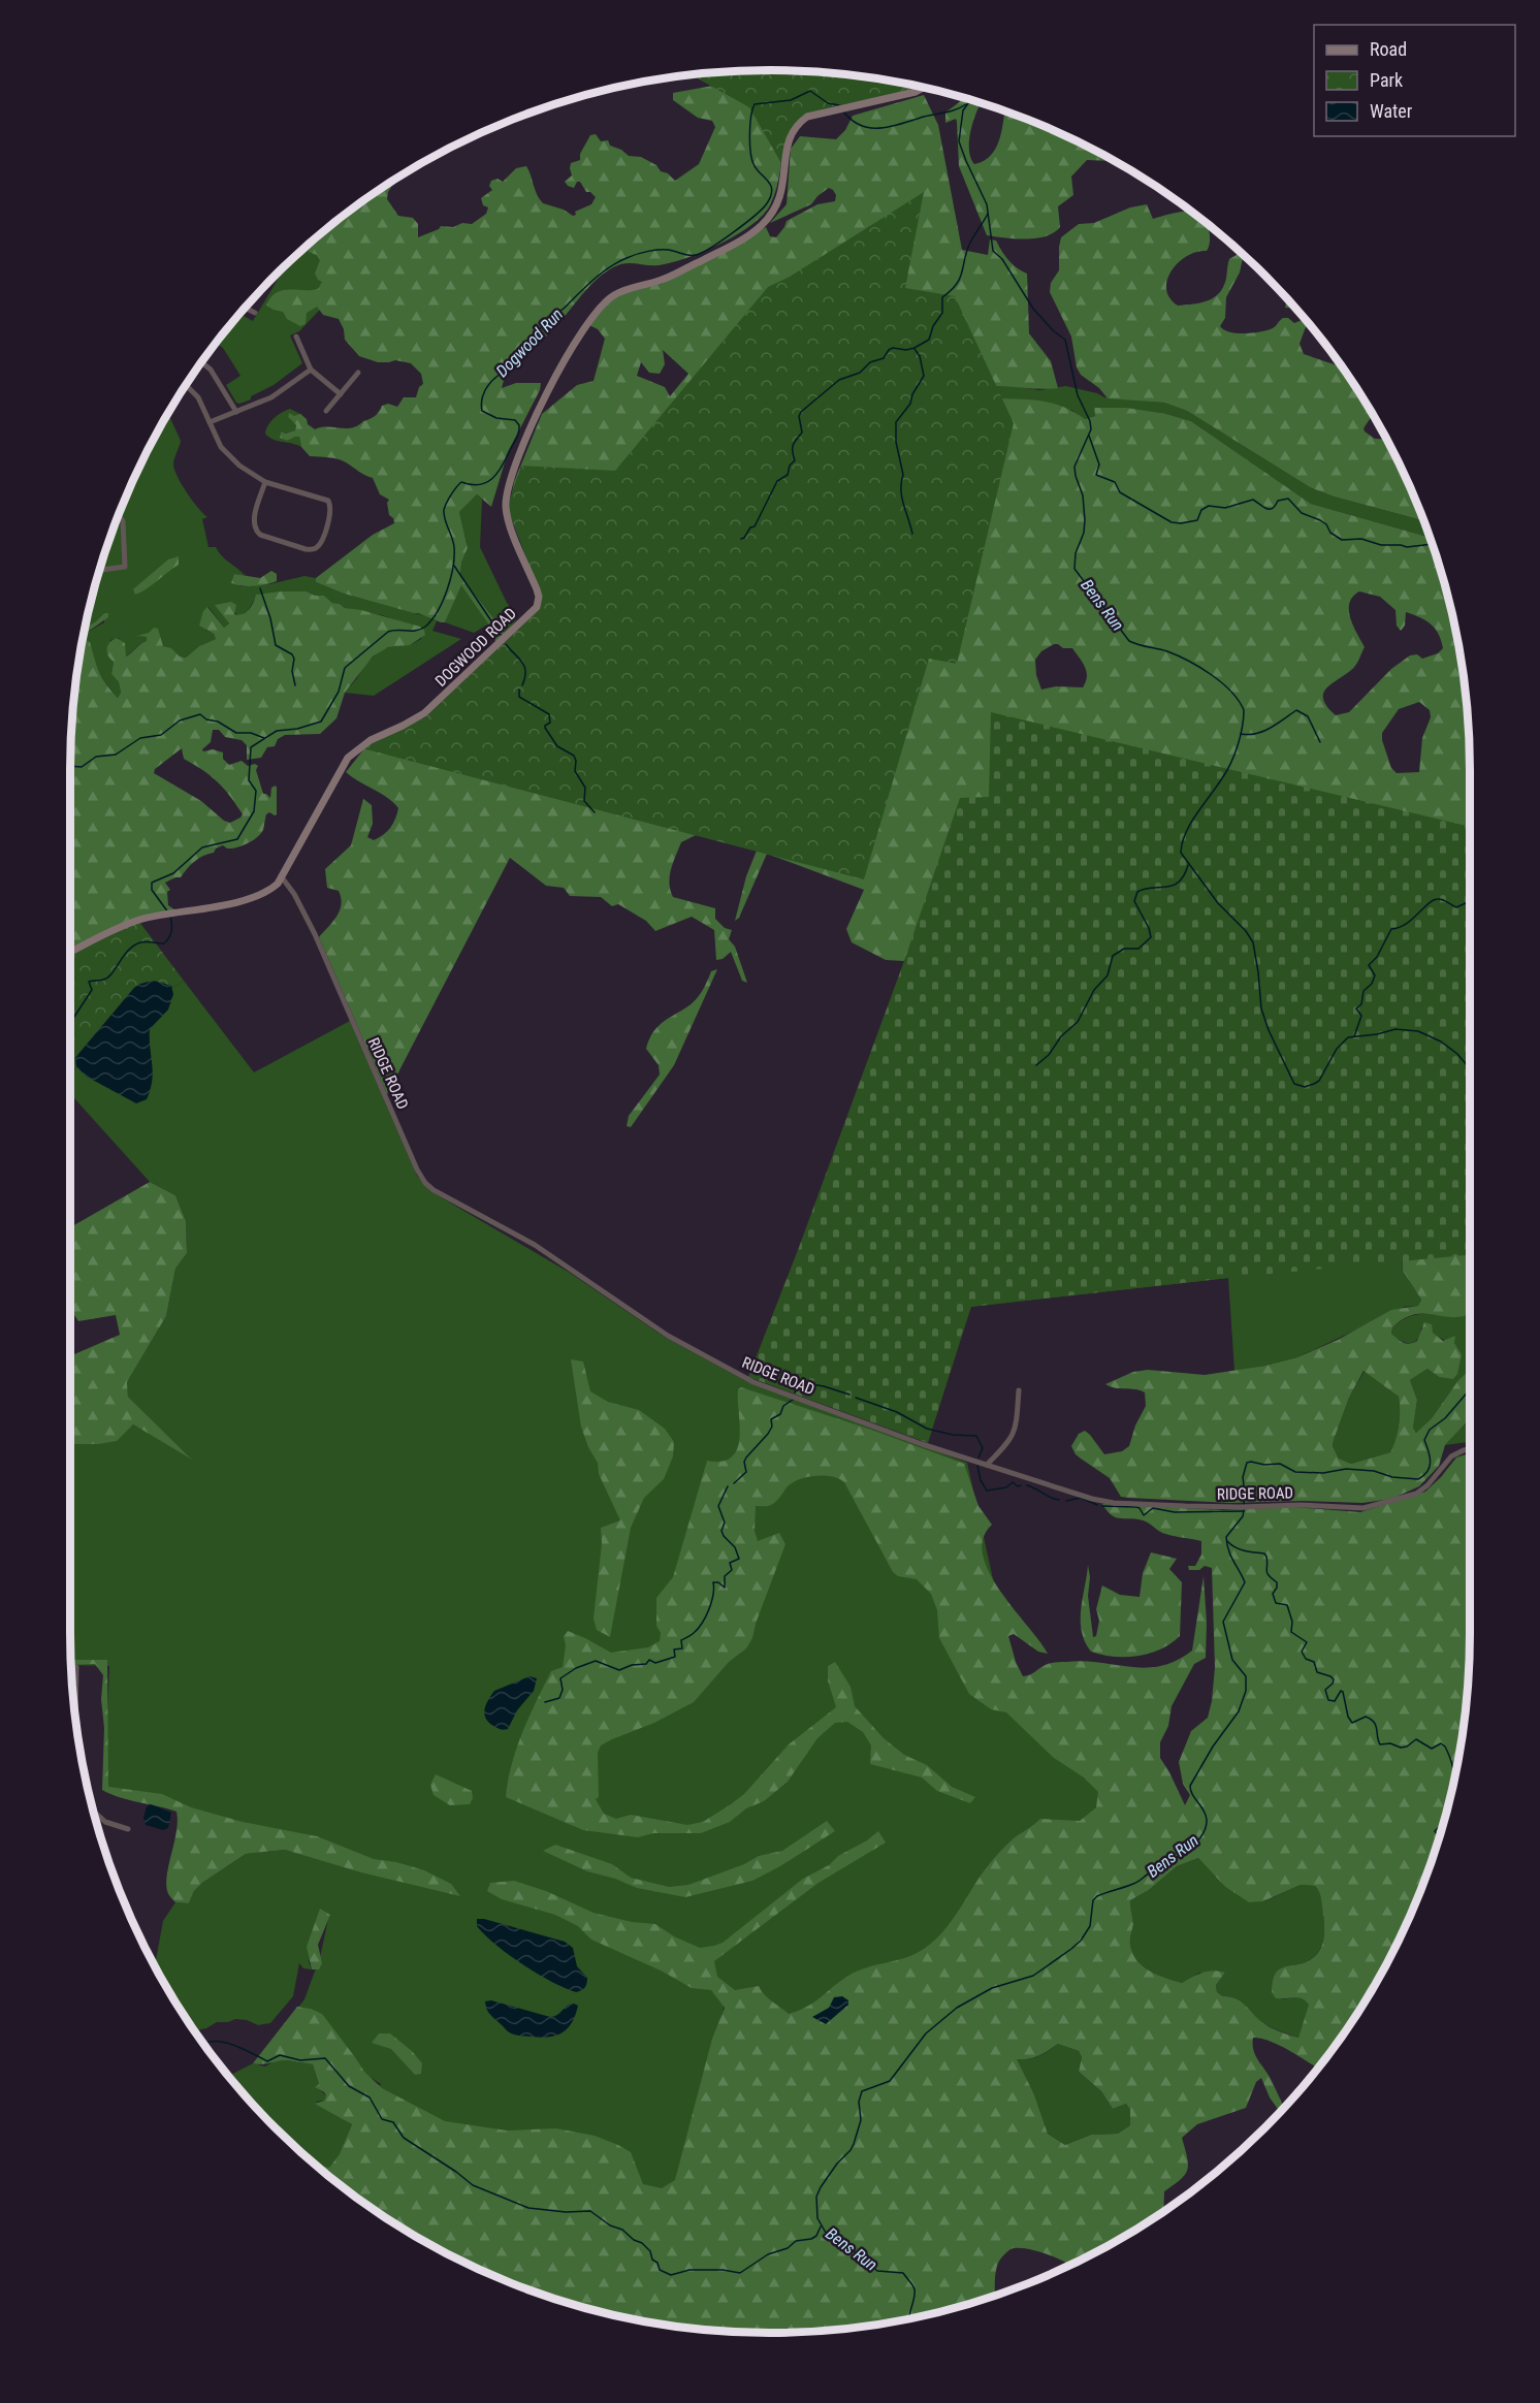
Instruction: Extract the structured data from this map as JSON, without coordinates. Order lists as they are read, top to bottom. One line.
{"streets":{"street":["DOGWOOD ROAD","RIDGE ROAD"]},"crossings":[["DOGWOOD ROAD","RIDGE ROAD"]],"water":["Dogwood Run","Bens Run"],"legend":["Road","Park","Water"]}
